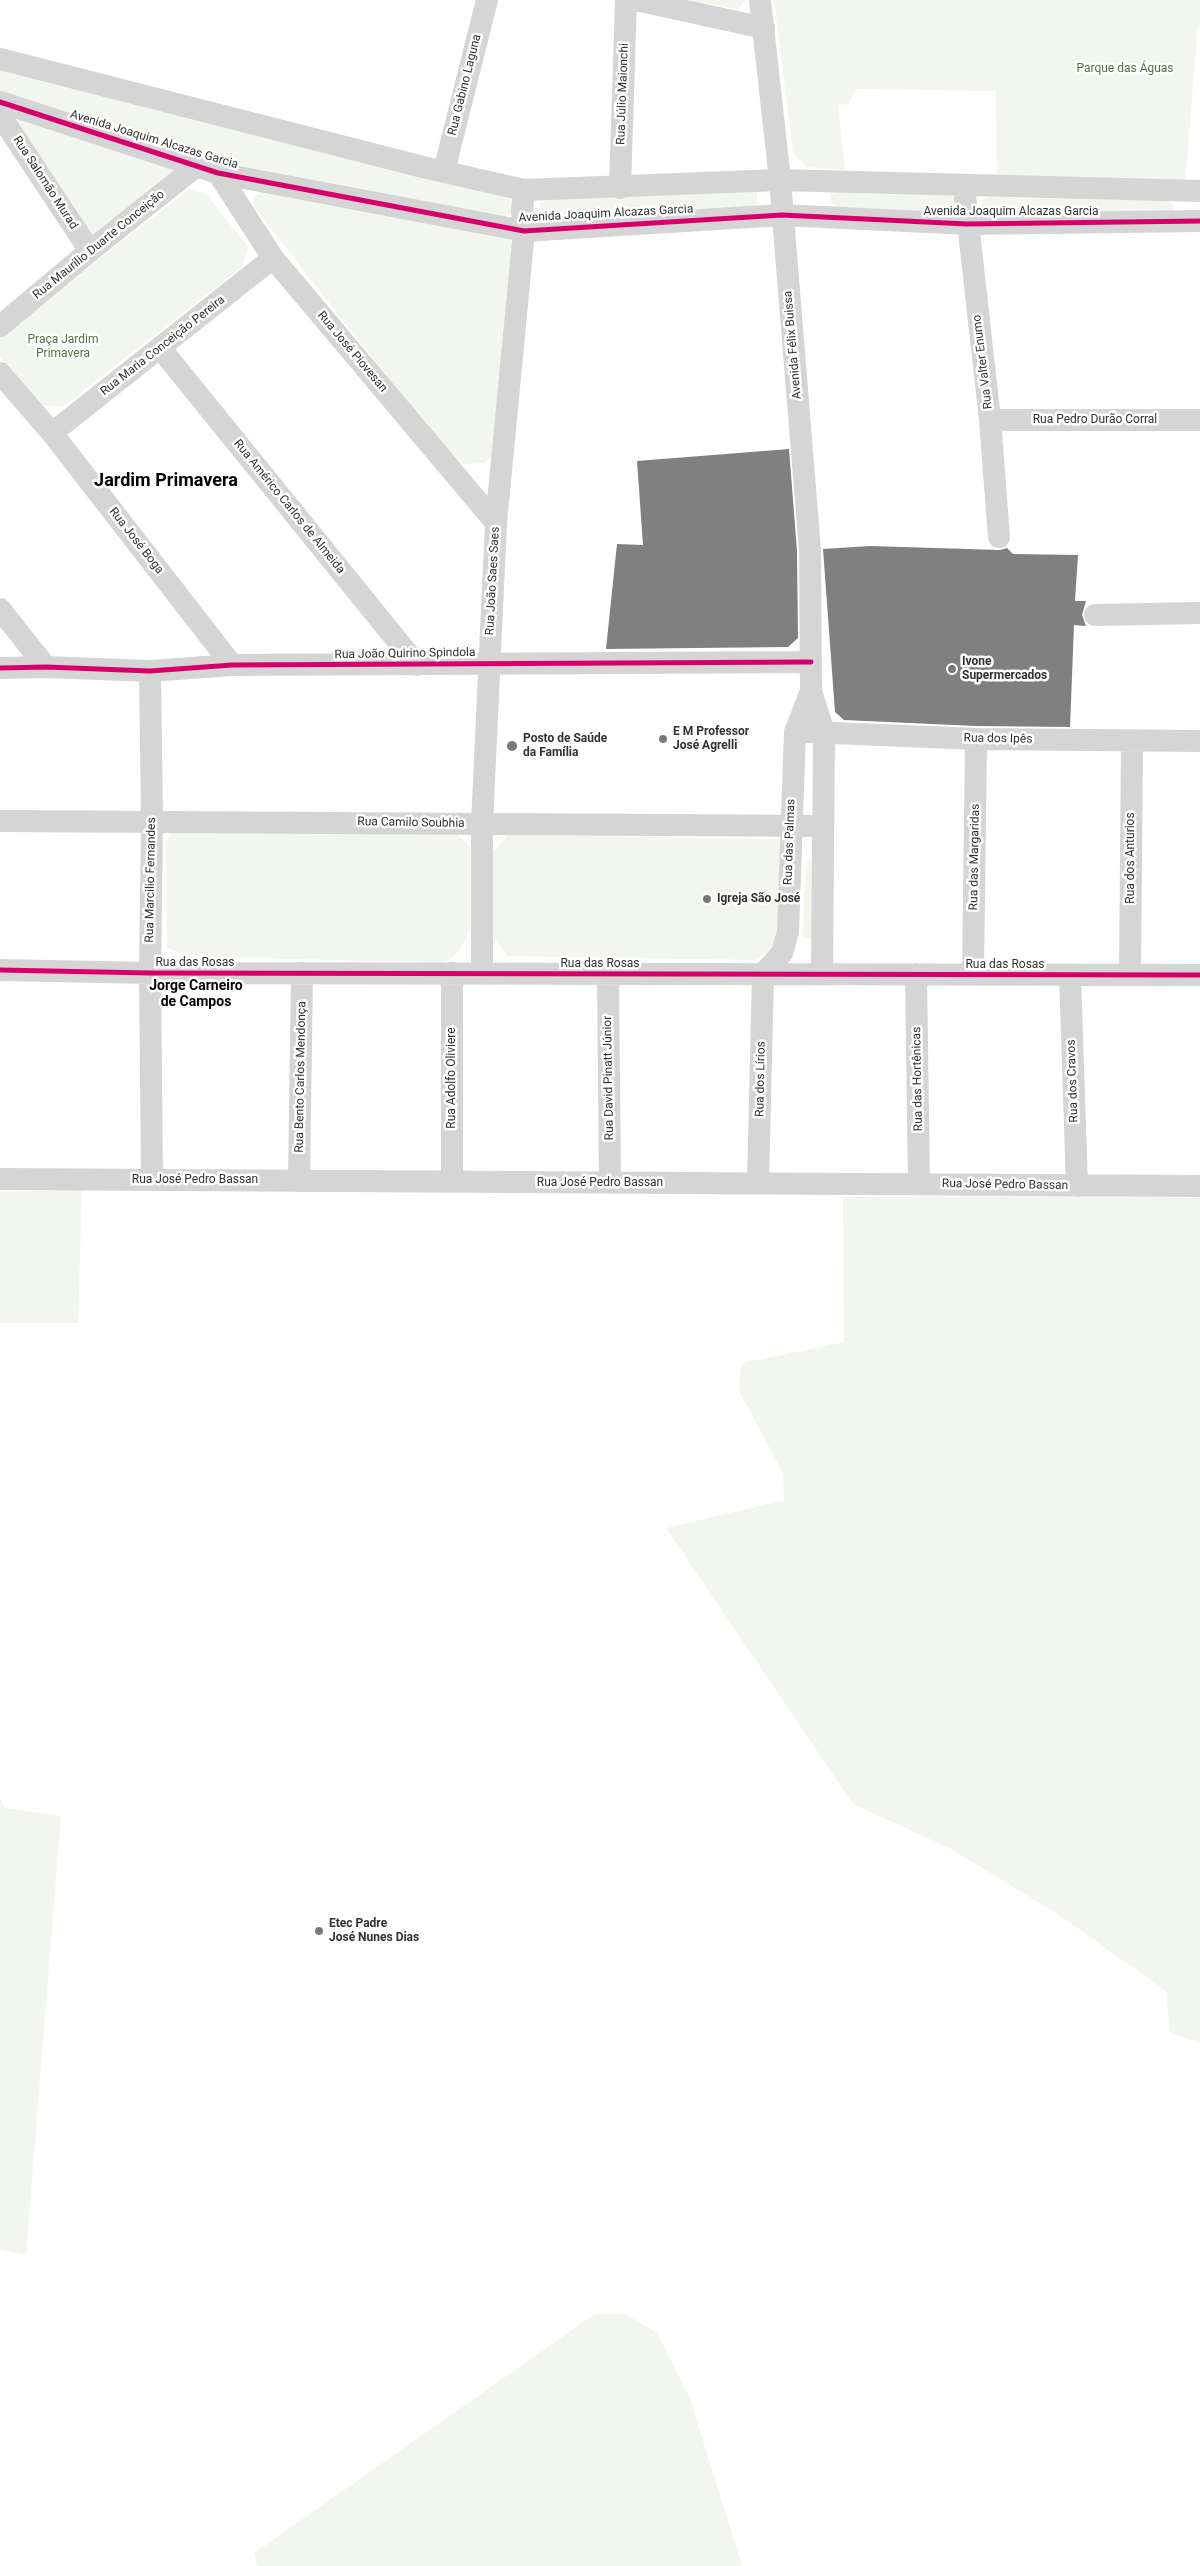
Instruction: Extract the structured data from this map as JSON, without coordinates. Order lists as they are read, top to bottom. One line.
{"streets":{"street":["Rua Gabino Laguna","Rua Júlio Maionchi","Avenida Joaquim Alcazas Garcia","Rua Salomão Murad","Rua Maurilio Duarte Conceição","Avenida Félix Buissa","Rua Maria Conceição Pereira","Rua José Piovesan","Rua Valter Enumo","Rua Pedro Durão Corral","Rua Américo Carlos de Almeida","Rua José Boga","Rua João Saes Saes","Rua João Quirino Spindola","Rua dos Ipês","Rua Camilo Soubhia","Rua das Palmas","Rua das Margaridas","Rua dos Anturios","Rua Marcilio Fernandes","Rua das Rosas","Rua Bento Carlos Mendonça","Rua Adolfo Oliviere","Rua David Pinatt Júnior","Rua dos Lírios","Rua das Hortênicas","Rua dos Cravos","Rua José Pedro Bassan"]},"crossings":[["Rua Gabino Laguna","Avenida Joaquim Alcazas Garcia"],["Rua Júlio Maionchi","Avenida Joaquim Alcazas Garcia"],["Avenida Joaquim Alcazas Garcia","Rua Maurilio Duarte Conceição"],["Avenida Joaquim Alcazas Garcia","Avenida Félix Buissa"],["Avenida Joaquim Alcazas Garcia","Rua José Piovesan"],["Avenida Joaquim Alcazas Garcia","Rua Valter Enumo"],["Avenida Joaquim Alcazas Garcia","Rua João Saes Saes"],["Rua Salomão Murad","Rua Maurilio Duarte Conceição"],["Rua Maurilio Duarte Conceição","Rua José Piovesan"],["Avenida Félix Buissa","Rua João Quirino Spindola"],["Avenida Félix Buissa","Rua dos Ipês"],["Avenida Félix Buissa","Rua das Palmas"],["Rua Maria Conceição Pereira","Rua José Piovesan"],["Rua Maria Conceição Pereira","Rua Américo Carlos de Almeida"],["Rua Maria Conceição Pereira","Rua José Boga"],["Rua José Piovesan","Rua João Saes Saes"],["Rua Valter Enumo","Rua Pedro Durão Corral"],["Rua Américo Carlos de Almeida","Rua João Quirino Spindola"],["Rua José Boga","Rua João Quirino Spindola"],["Rua João Saes Saes","Rua João Quirino Spindola"],["Rua João Saes Saes","Rua Camilo Soubhia"],["Rua João Saes Saes","Rua das Rosas"],["Rua João Quirino Spindola","Rua Marcilio Fernandes"],["Rua dos Ipês","Rua das Palmas"],["Rua dos Ipês","Rua das Margaridas"],["Rua dos Ipês","Rua dos Anturios"],["Rua Camilo Soubhia","Rua das Palmas"],["Rua Camilo Soubhia","Rua Marcilio Fernandes"],["Rua das Palmas","Rua das Rosas"],["Rua das Palmas","Rua dos Lírios"],["Rua das Margaridas","Rua das Rosas"],["Rua dos Anturios","Rua das Rosas"],["Rua Marcilio Fernandes","Rua das Rosas"],["Rua Marcilio Fernandes","Rua José Pedro Bassan"],["Rua das Rosas","Rua Bento Carlos Mendonça"],["Rua das Rosas","Rua Adolfo Oliviere"],["Rua das Rosas","Rua David Pinatt Júnior"],["Rua das Rosas","Rua dos Lírios"],["Rua das Rosas","Rua das Hortênicas"],["Rua das Rosas","Rua dos Cravos"],["Rua Bento Carlos Mendonça","Rua José Pedro Bassan"],["Rua Adolfo Oliviere","Rua José Pedro Bassan"],["Rua David Pinatt Júnior","Rua José Pedro Bassan"],["Rua dos Lírios","Rua José Pedro Bassan"],["Rua das Hortênicas","Rua José Pedro Bassan"],["Rua dos Cravos","Rua José Pedro Bassan"]],"districts":["Jardim Primavera","Jorge Carneiro de Campos"],"parks":["Parque das Águas","Praça Jardim Primavera"],"places":["Ivone Supermercados","E M Professor José Agrelli","Posto de Saúde da Família","Igreja São José","Etec Padre José Nunes Dias"]}
